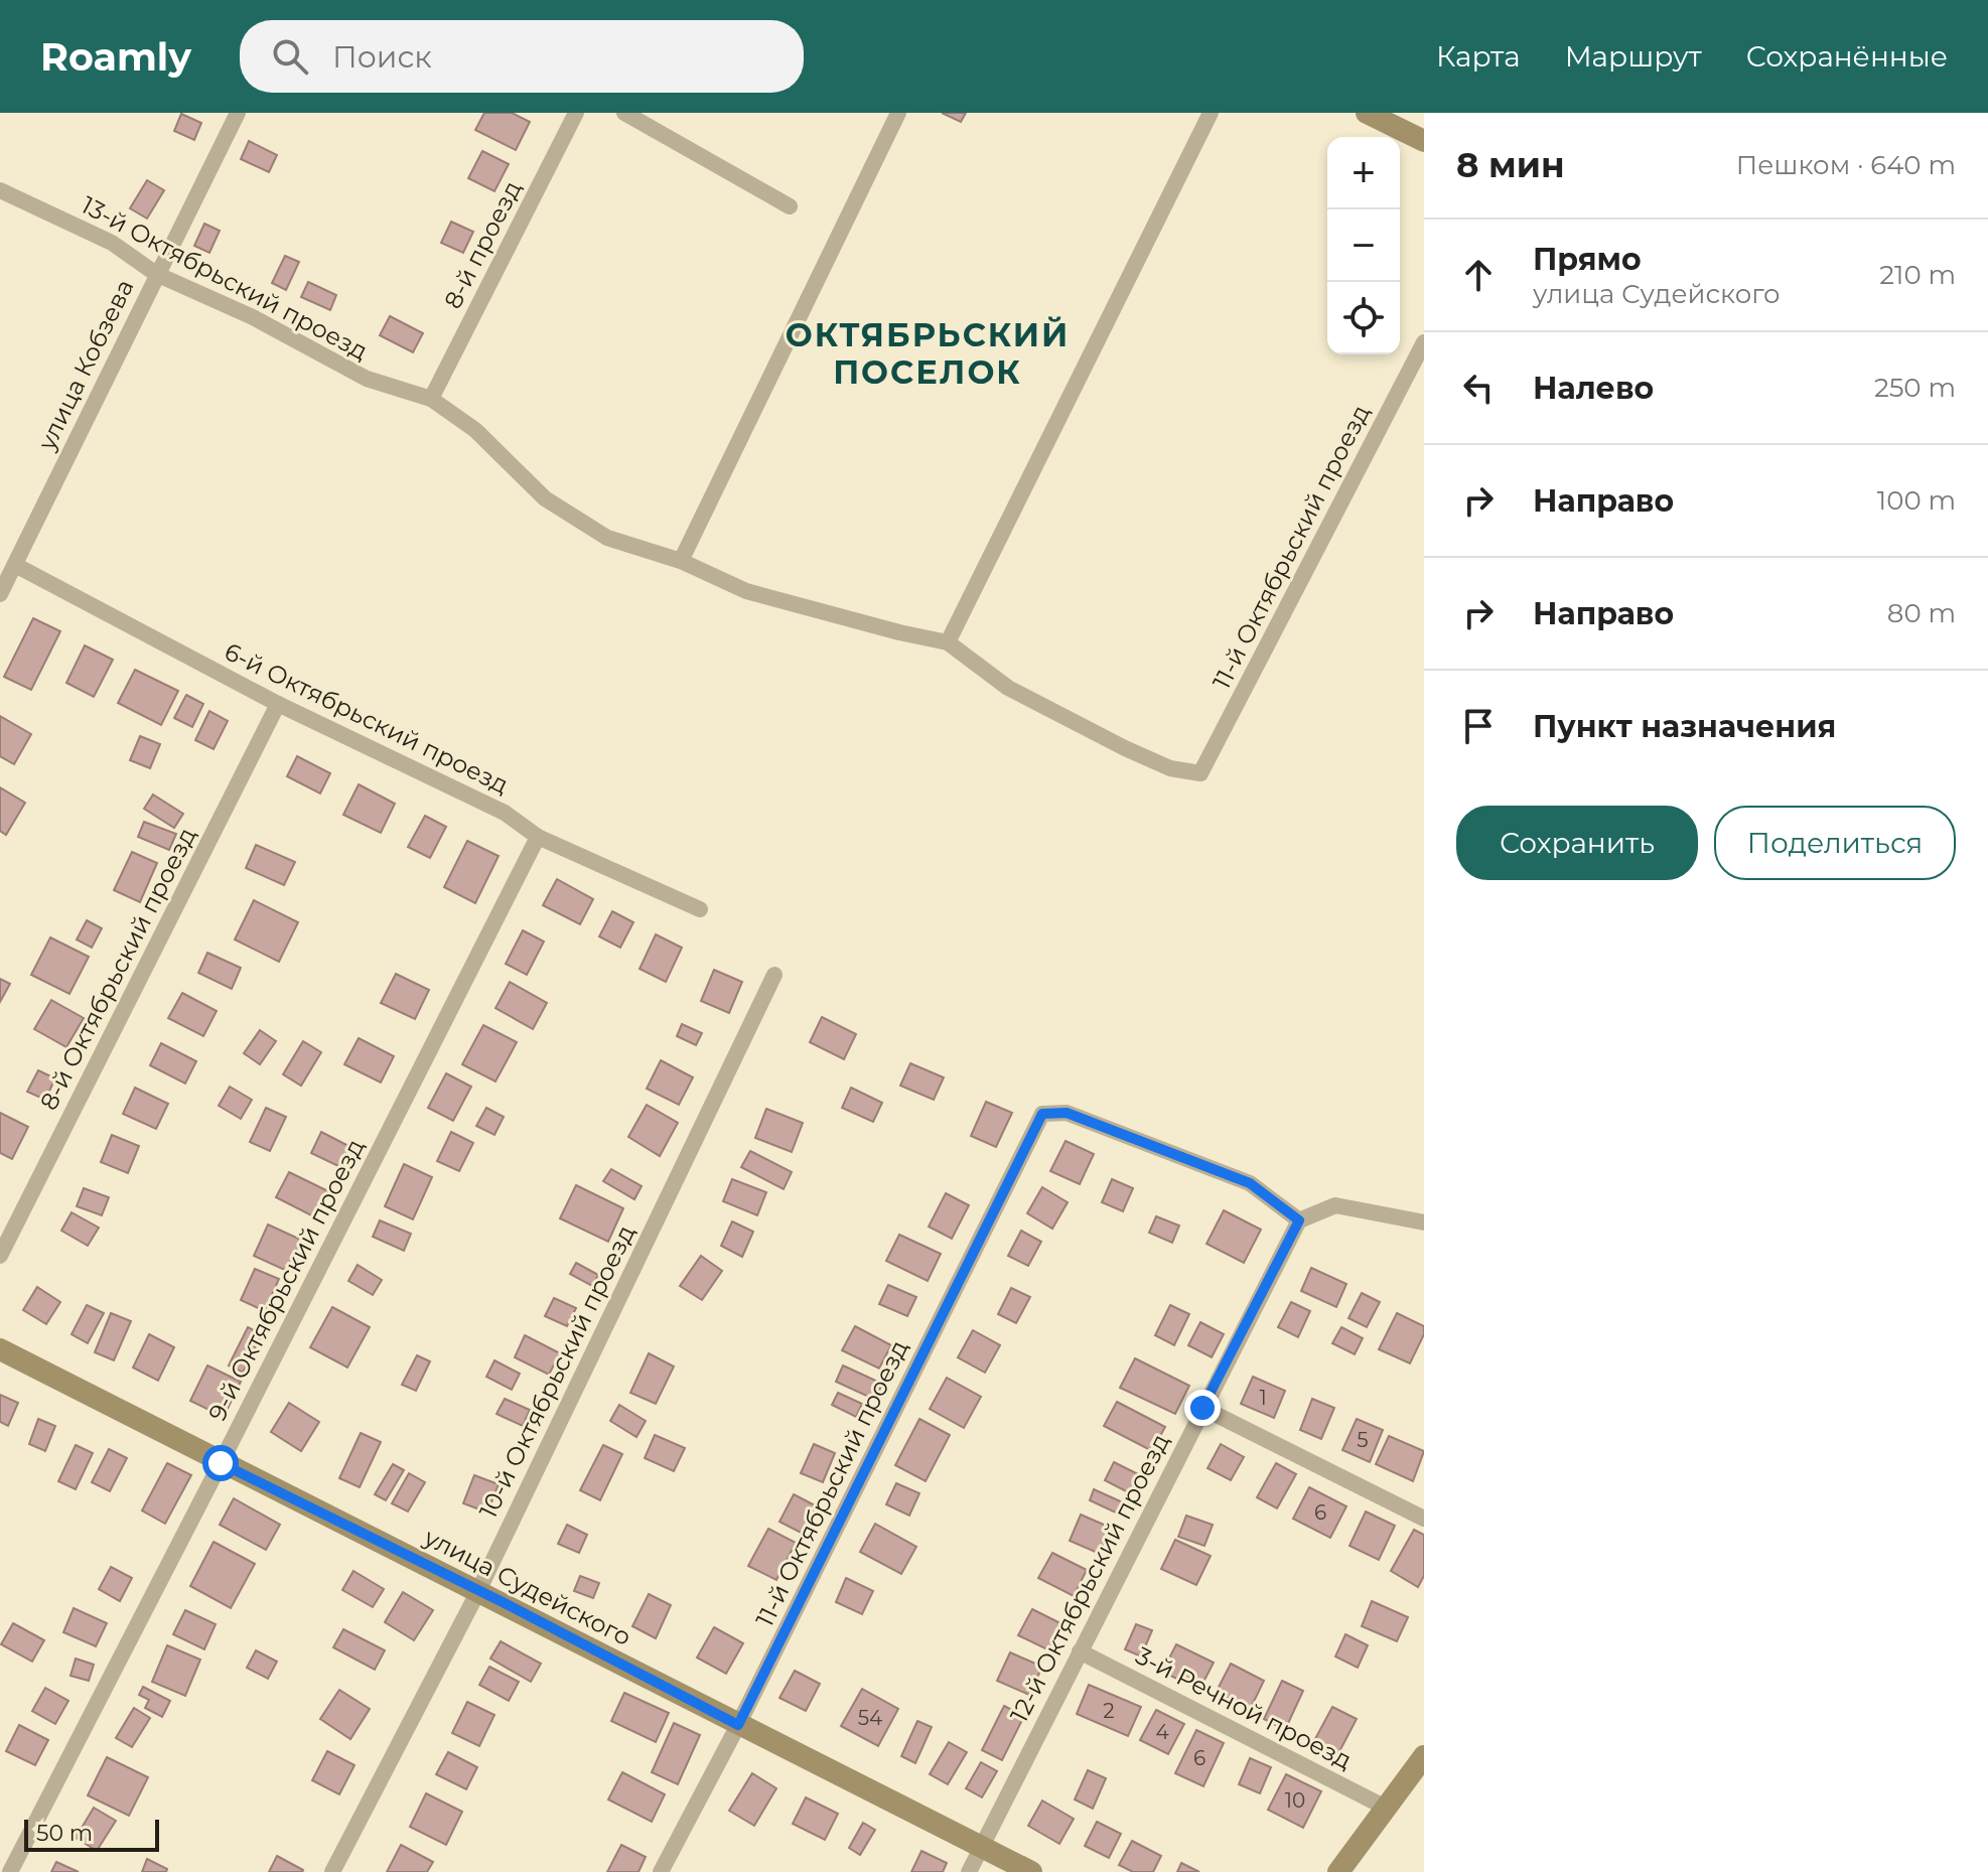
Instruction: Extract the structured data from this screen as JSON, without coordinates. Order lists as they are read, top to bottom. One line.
{"streets":{"street":["8-й проезд","13-й Октябрьский проезд","улица Кобзева","11-й Октябрьский проезд","6-й Октябрьский проезд","8-й Октябрьский проезд","9-й Октябрьский проезд","10-й Октябрьский проезд","12-й Октябрьский проезд","улица Судейского","3-й Речной проезд"]},"crossings":[["8-й проезд","13-й Октябрьский проезд"],["13-й Октябрьский проезд","улица Кобзева"],["13-й Октябрьский проезд","11-й Октябрьский проезд"],["улица Кобзева","6-й Октябрьский проезд"],["11-й Октябрьский проезд","12-й Октябрьский проезд"],["11-й Октябрьский проезд","улица Судейского"],["6-й Октябрьский проезд","8-й Октябрьский проезд"],["6-й Октябрьский проезд","9-й Октябрьский проезд"],["9-й Октябрьский проезд","улица Судейского"],["10-й Октябрьский проезд","улица Судейского"],["12-й Октябрьский проезд","улица Судейского"],["12-й Октябрьский проезд","3-й Речной проезд"]],"districts":["ОКТЯБРЬСКИЙ ПОСЕЛОК"],"house_numbers":["1","5","6","2","54","4","6","10"],"scale_bar":"50 m","page":{"header":"Roamly","search":"Поиск","nav":["Карта","Маршрут","Сохранённые"],"heading":["8 мин","Пешком · 640 m"],"map_buttons":["+","−"],"list":[["Прямо","улица Судейского","210 m"],["Налево","250 m"],["Направо","100 m"],["Направо","80 m"],"Пункт назначения"],"buttons":["Сохранить","Поделиться"],"scale":"50 m"}}
